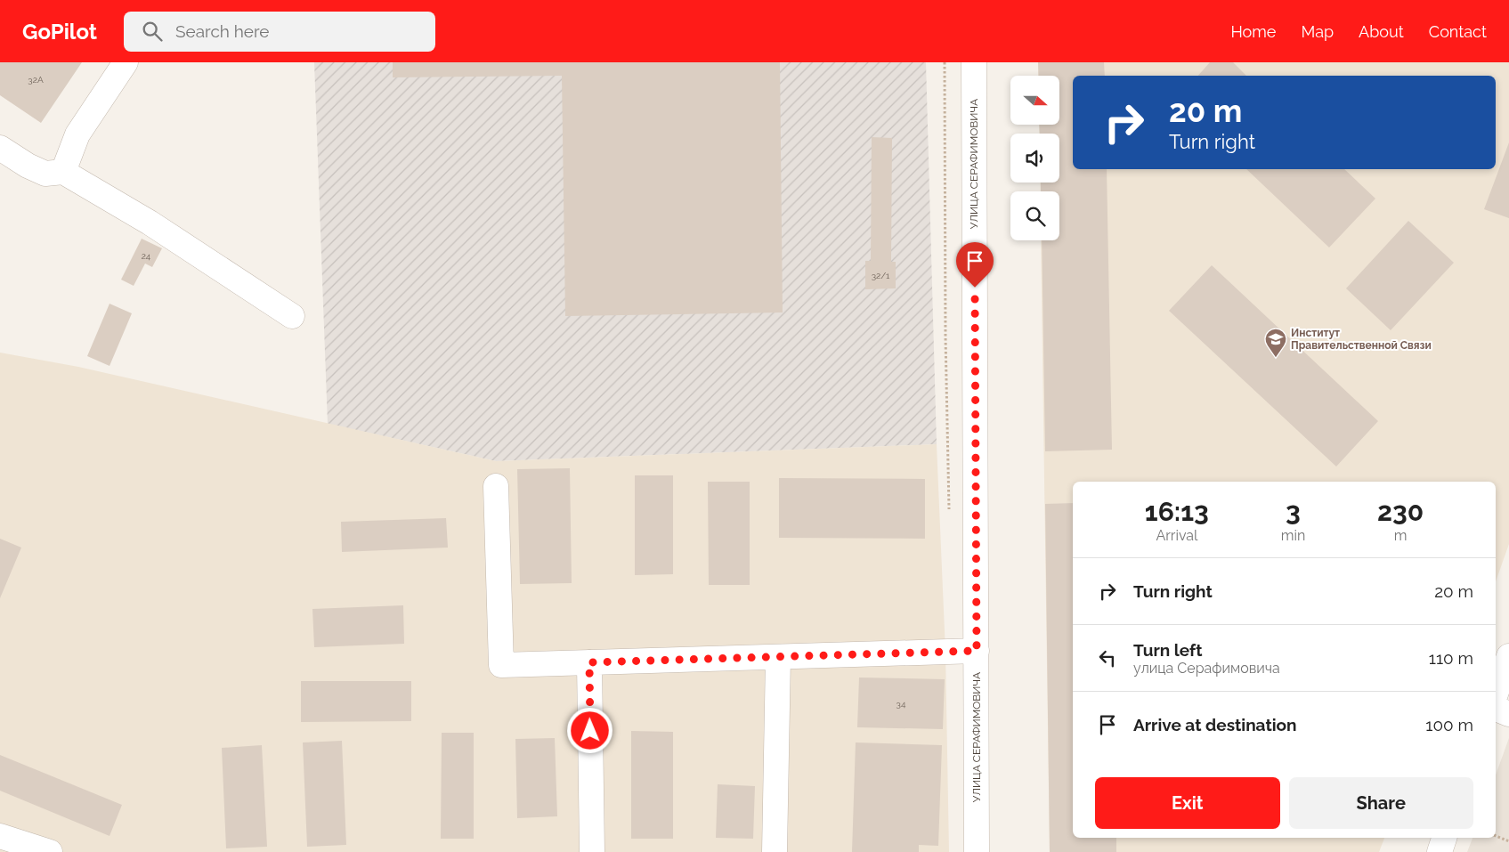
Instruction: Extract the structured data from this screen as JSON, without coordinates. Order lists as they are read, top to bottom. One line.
{"streets":{"street":["УЛИЦА СЕРАФИМОВИЧА"]},"places":{"school or university":["Институт Правительственной Связи"]},"house_numbers":["32А","24","32/1","34"],"north":"right","page":{"header":"GoPilot","search":"Search here","nav":["Home","Map","About","Contact"],"turn":["20 m","Turn right"],"eta":["16:13","Arrival","3","min","230","m"],"list":[{"name":"Turn right","value":"20 m"},{"name":"Turn left","note":"улица Серафимовича","value":"110 m"},{"name":"Arrive at destination","value":"100 m"}],"buttons":["Exit","Share"]}}
